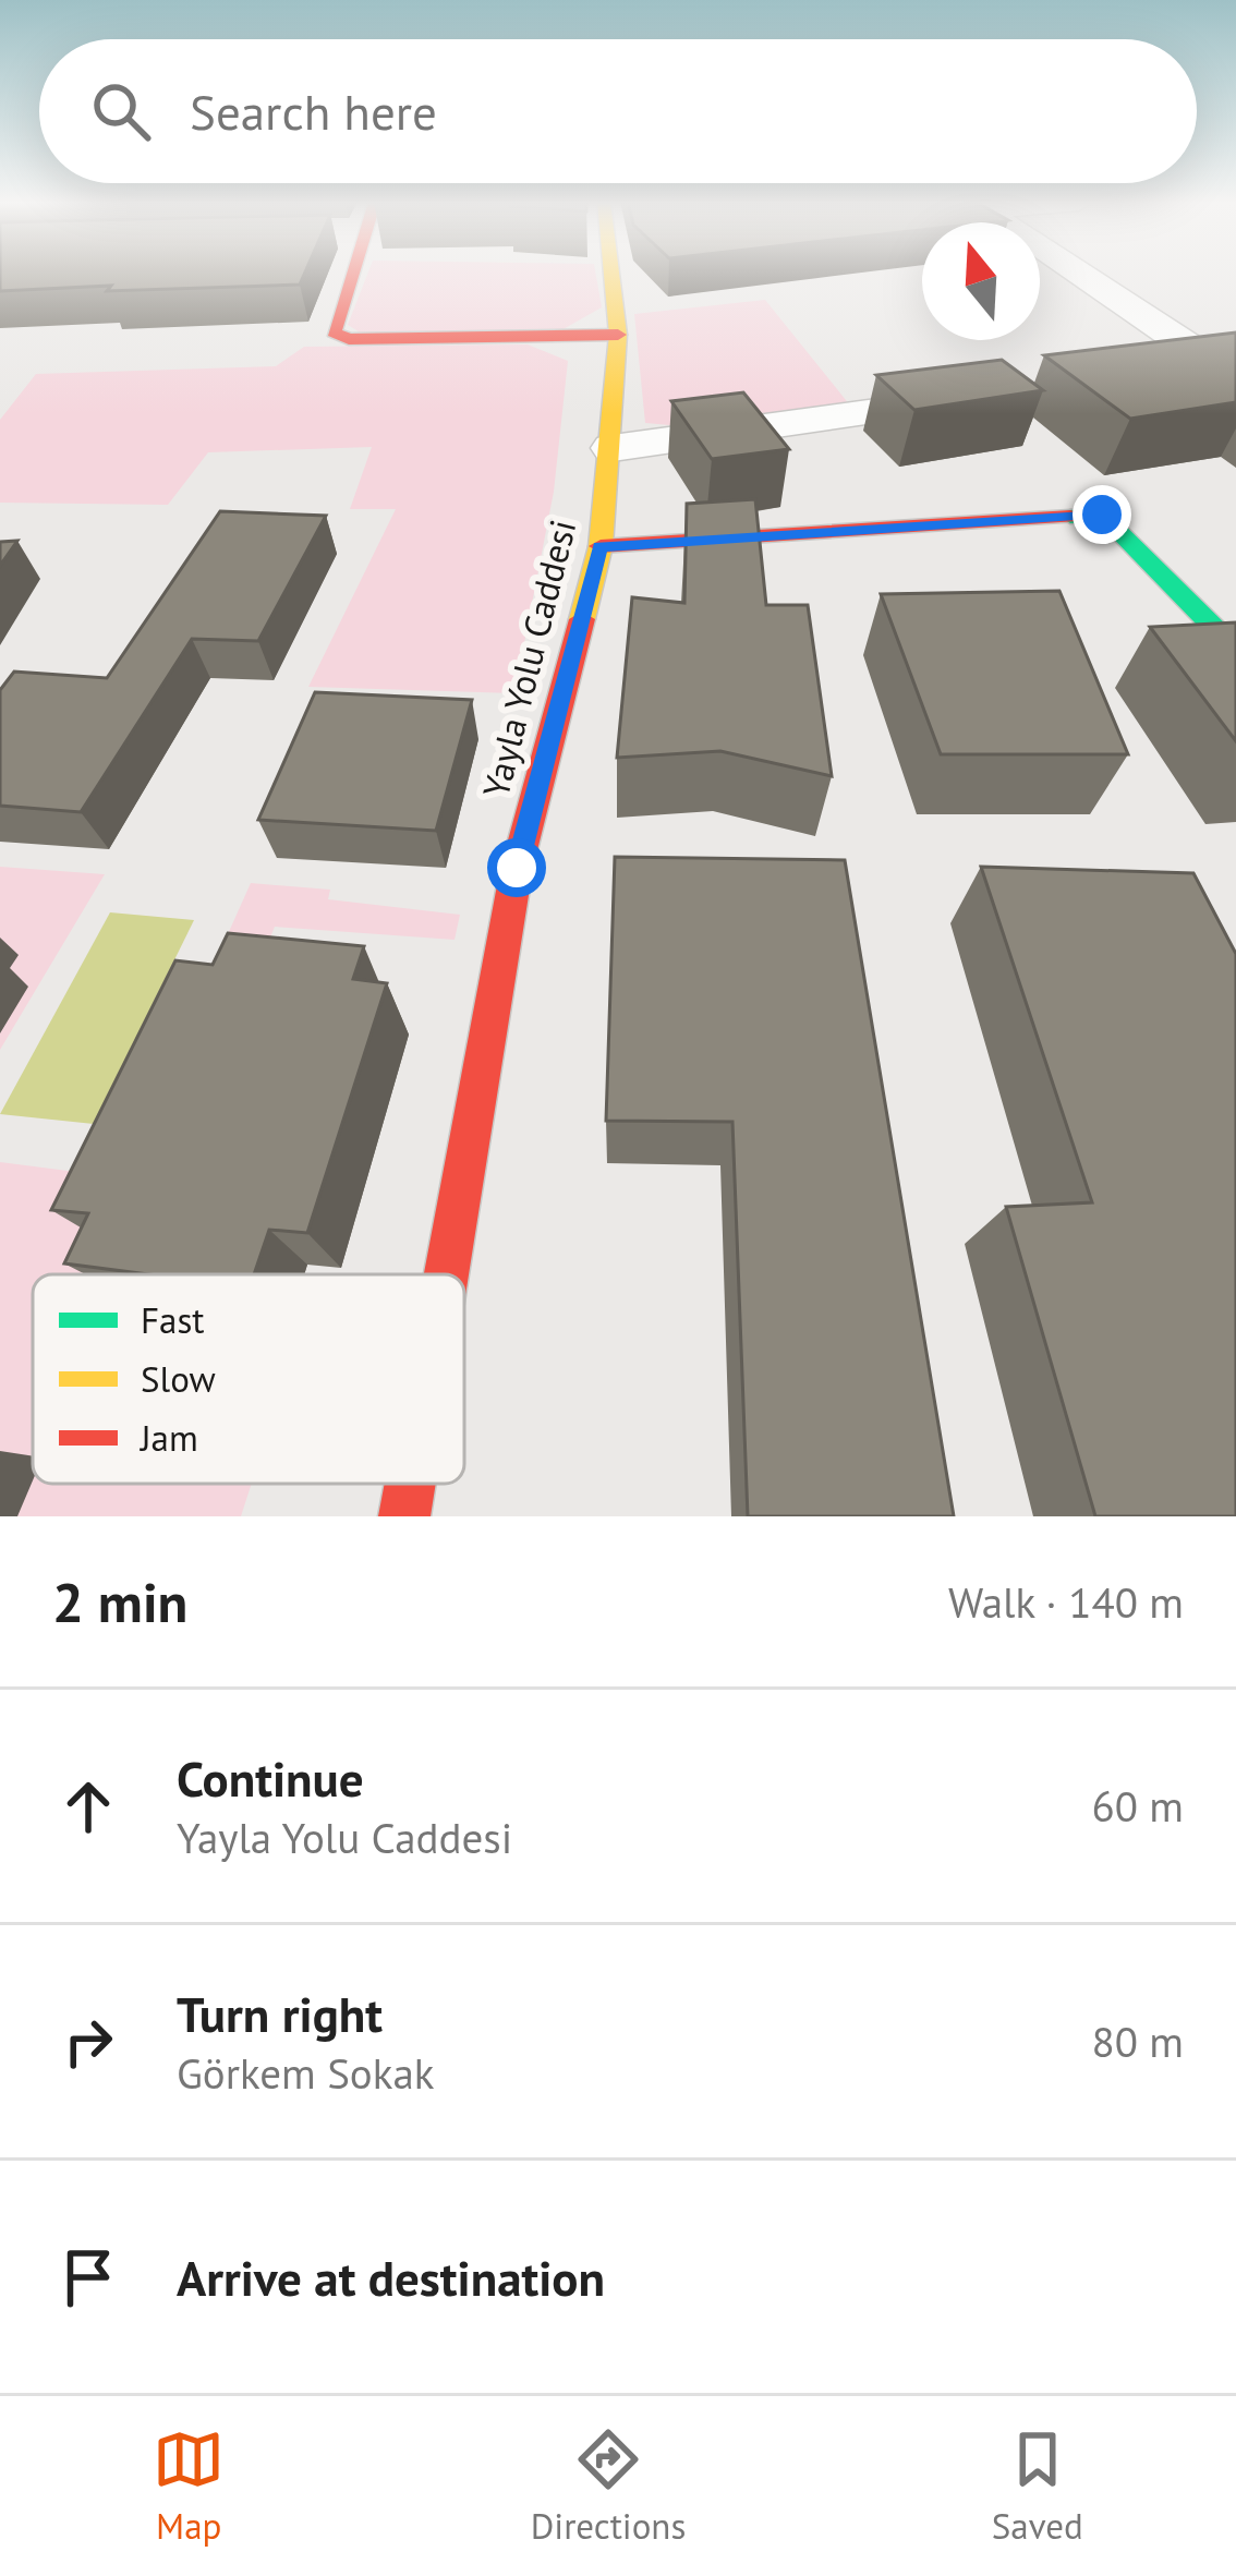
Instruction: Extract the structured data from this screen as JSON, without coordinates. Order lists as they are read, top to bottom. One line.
{"streets":{"street":["Yayla Yolu Caddesi"]},"legend":["Fast","Slow","Jam"],"north":"top","page":{"search":"Search here","heading":["2 min","Walk · 140 m"],"list":[["Continue","Yayla Yolu Caddesi","60 m"],["Turn right","Görkem Sokak","80 m"],"Arrive at destination"],"nav":["Map","Directions","Saved"]}}
